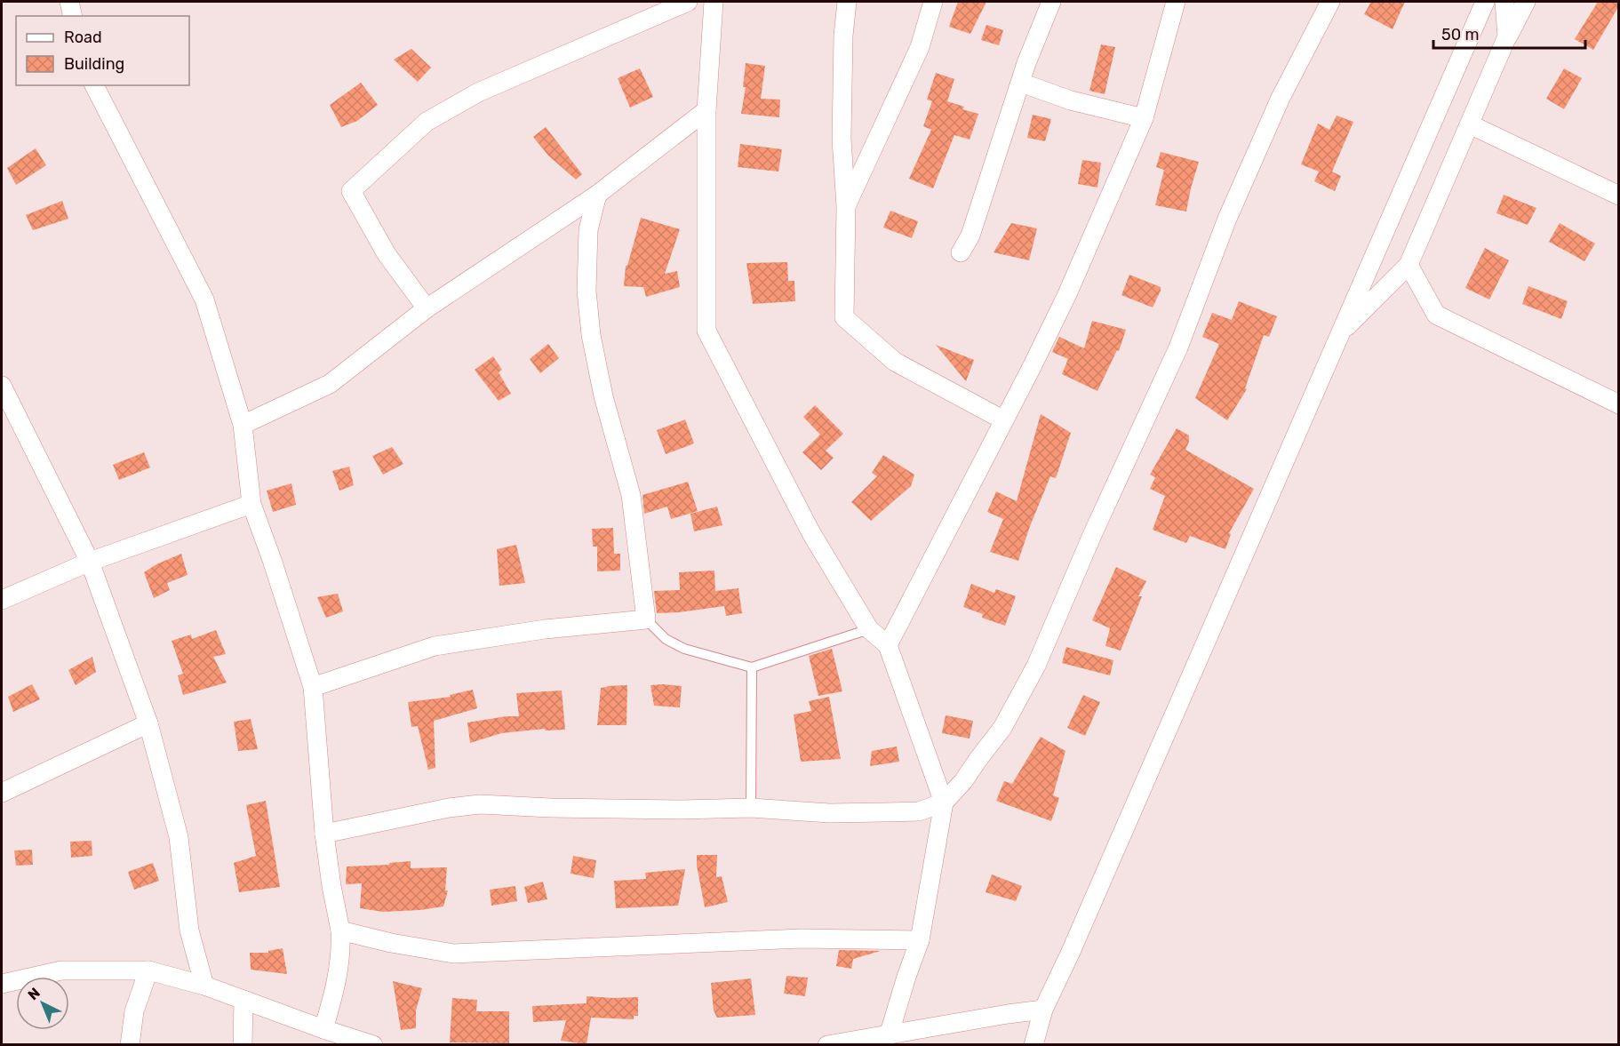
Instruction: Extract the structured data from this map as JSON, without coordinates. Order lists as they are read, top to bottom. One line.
{"legend":["Road","Building"],"scale_bar":"50 m","north":"top left"}
